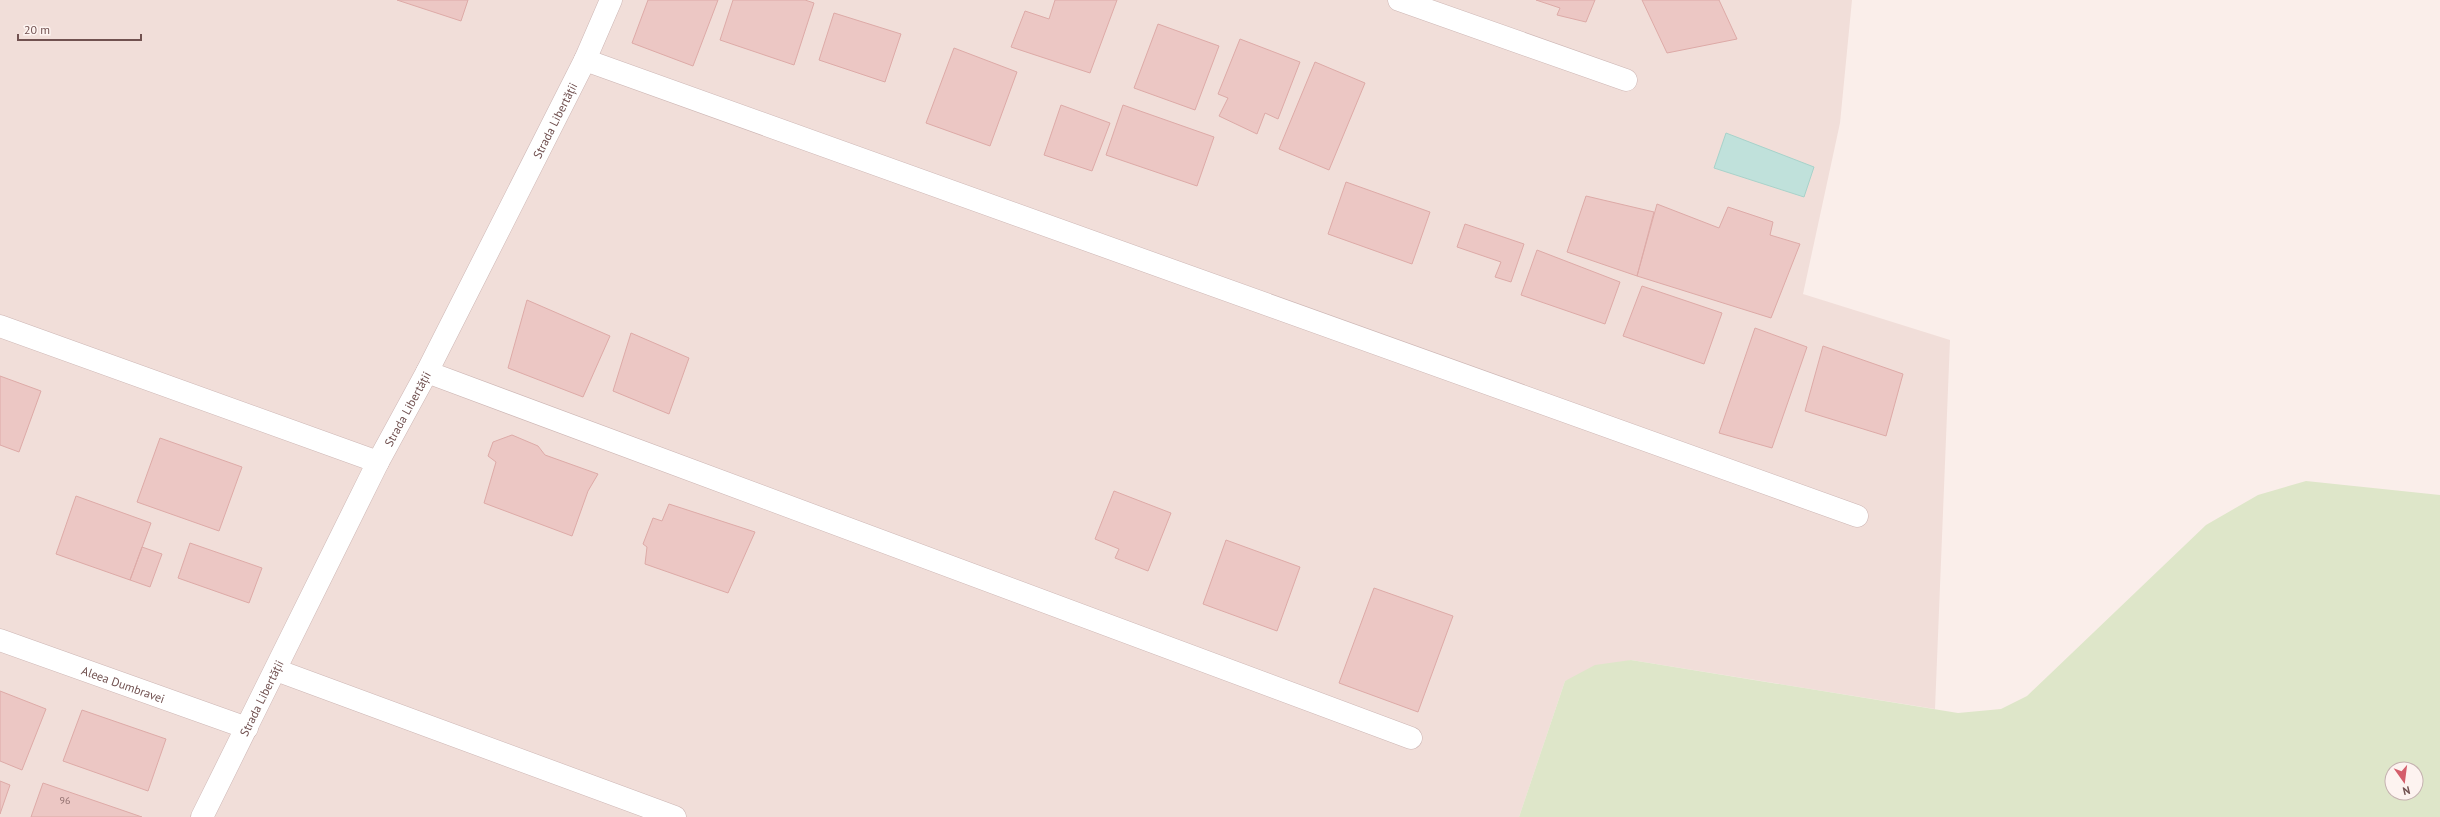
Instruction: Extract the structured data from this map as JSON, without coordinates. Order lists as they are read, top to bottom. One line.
{"streets":{"street":["Strada Libertății","Aleea Dumbravei"]},"crossings":[["Strada Libertății","Aleea Dumbravei"]],"house_numbers":["96"],"scale_bar":"20 m","north":"bottom"}
